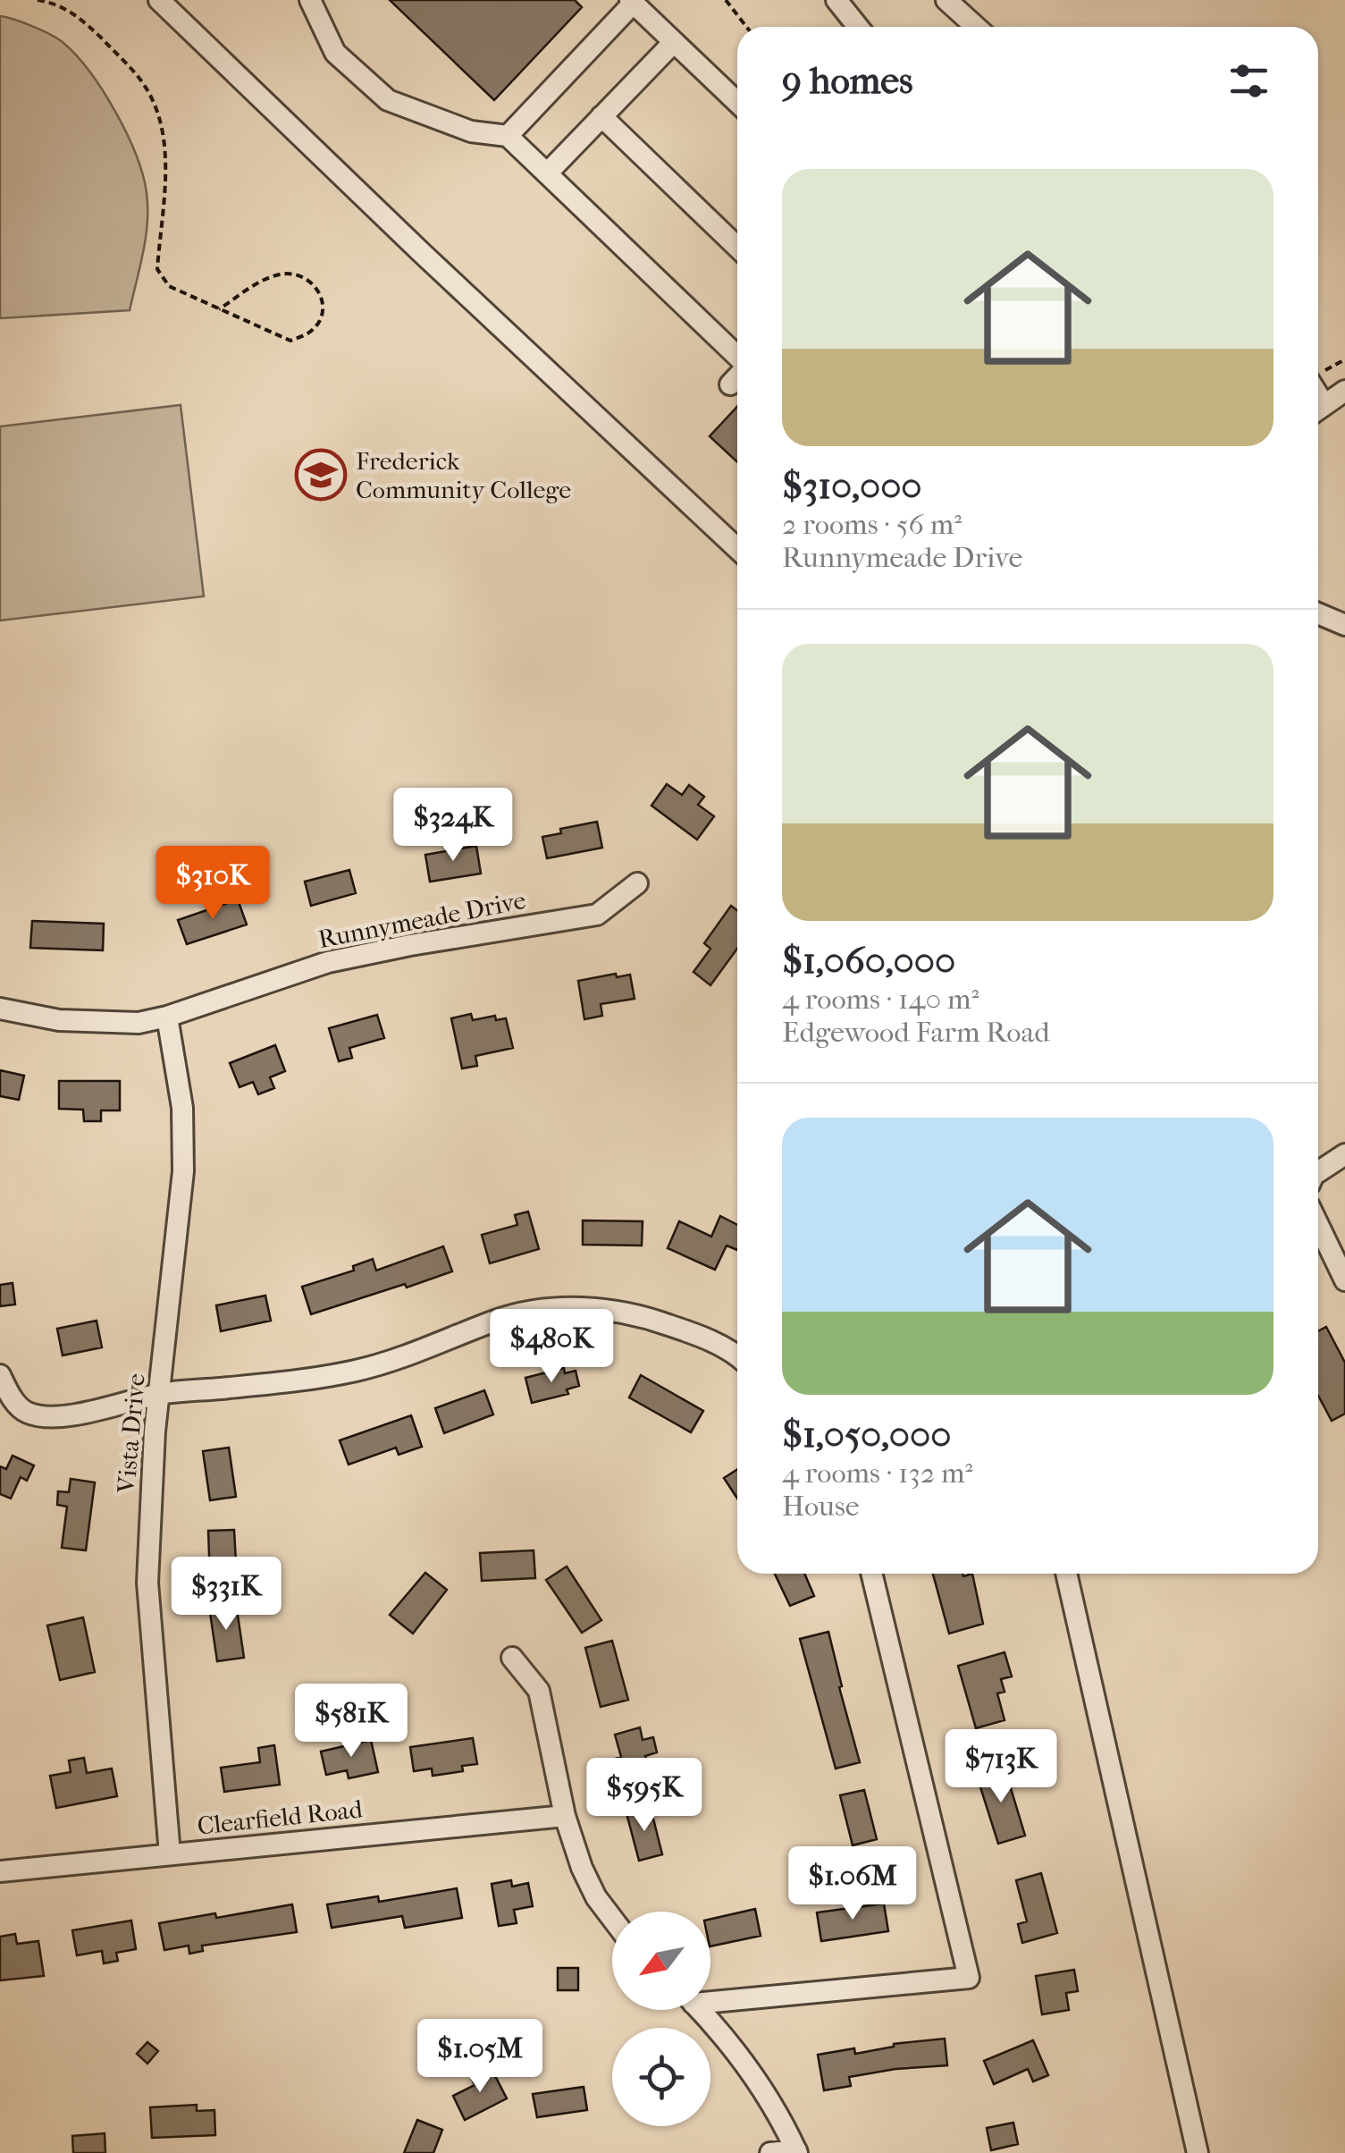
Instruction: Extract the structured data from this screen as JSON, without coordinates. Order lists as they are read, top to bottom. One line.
{"streets":{"street":["Runnymeade Drive","Vista Drive","Clearfield Road"]},"crossings":[["Runnymeade Drive","Vista Drive"],["Vista Drive","Clearfield Road"]],"places":{"school or university":["Frederick Community College"]},"north":"bottom left","page":{"heading":"9 homes","list":[{"name":"$310,000","note":"2 rooms · 56 m² · Runnymeade Drive"},{"name":"$1,060,000","note":"4 rooms · 140 m² · Edgewood Farm Road"},{"name":"$1,050,000","note":"4 rooms · 132 m² · House"}],"price":["$324K","$310K","$480K","$331K","$581K","$713K","$595K","$1.06M","$1.05M"]}}
